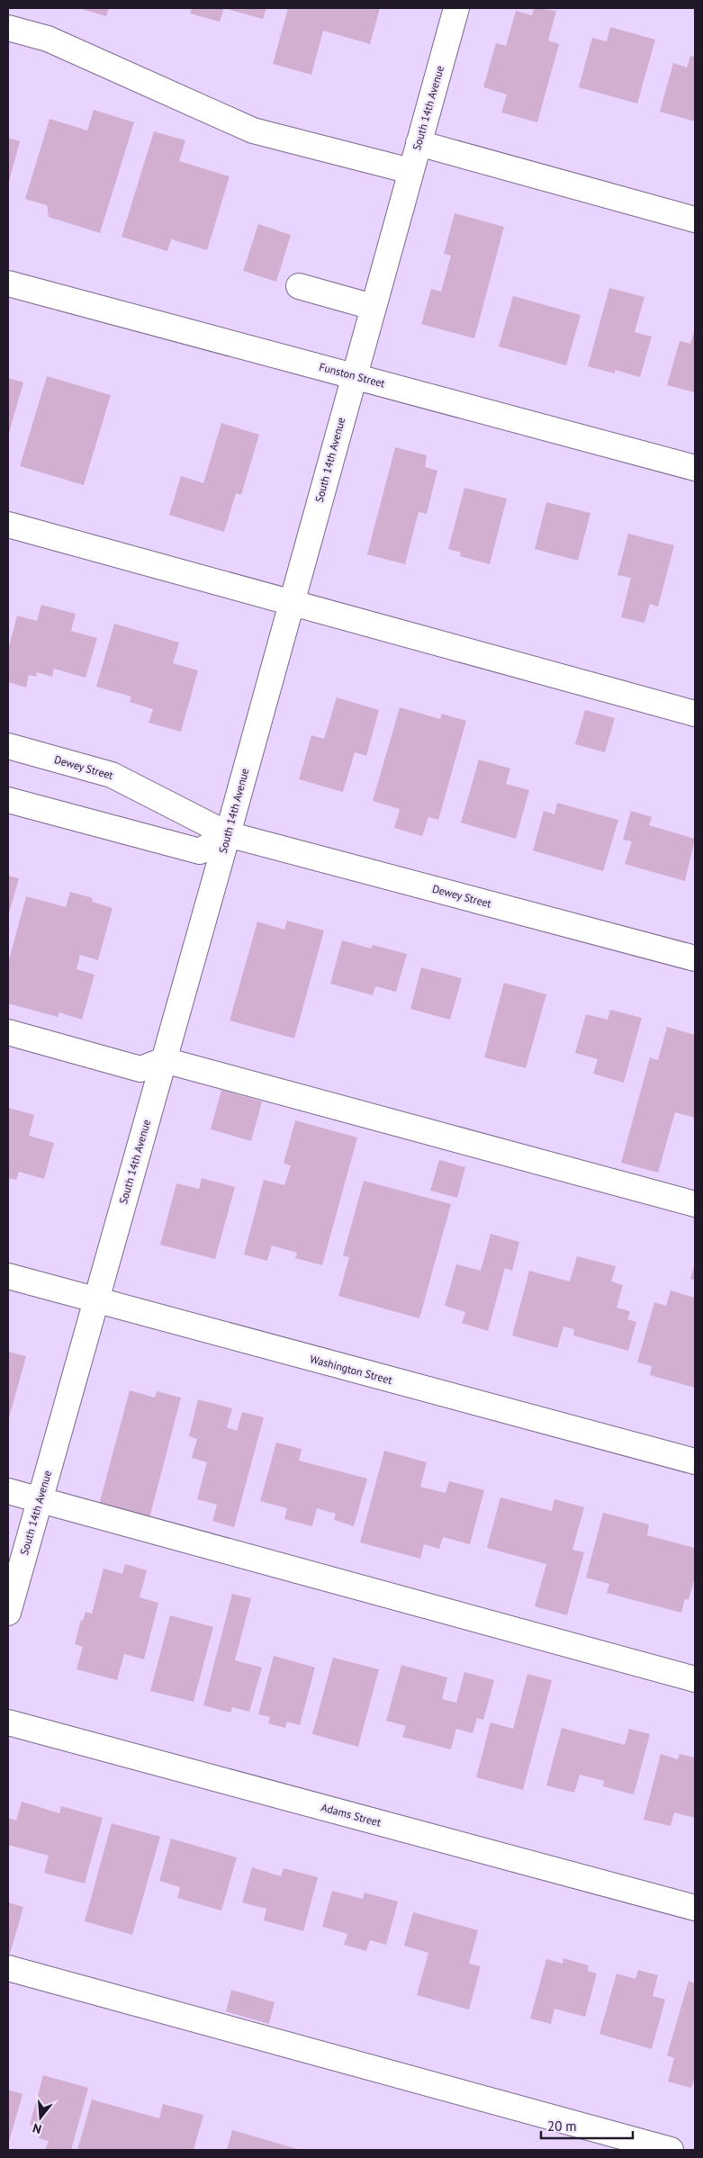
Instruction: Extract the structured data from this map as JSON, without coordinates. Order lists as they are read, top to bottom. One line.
{"streets":{"street":["South 14th Avenue","Funston Street","Dewey Street","Washington Street","Adams Street"]},"crossings":[["South 14th Avenue","Funston Street"],["South 14th Avenue","Dewey Street"],["South 14th Avenue","Washington Street"]],"scale_bar":"20 m","north":"bottom"}
